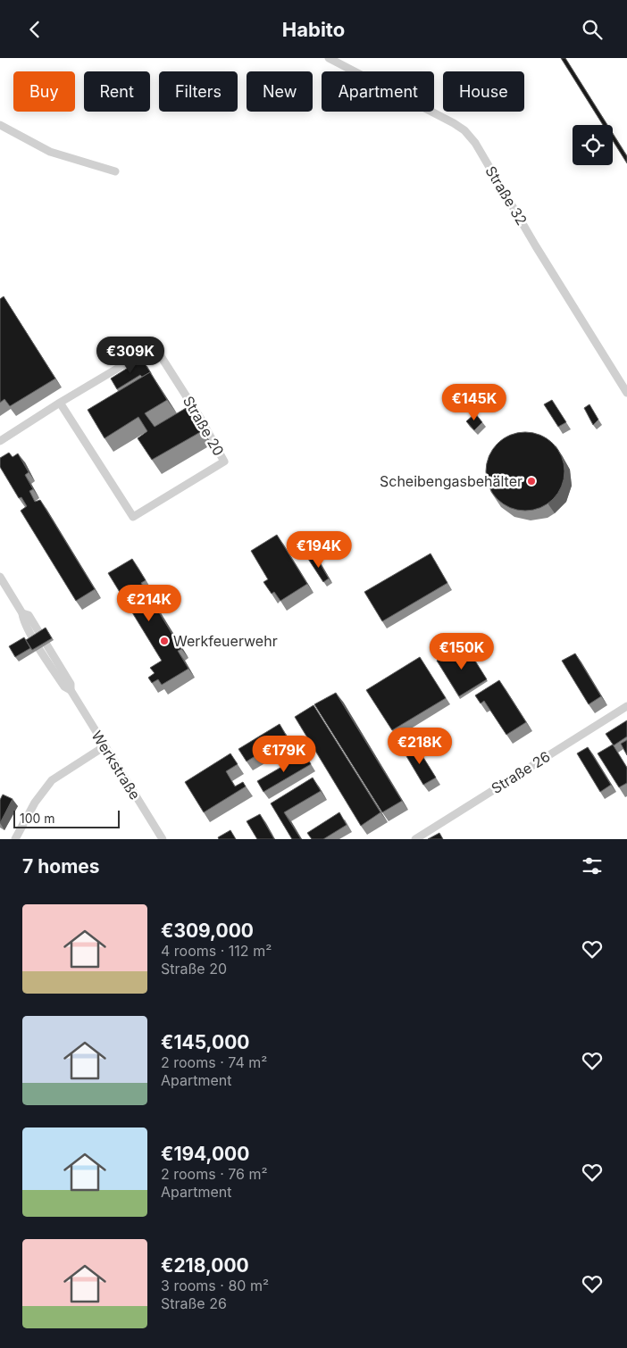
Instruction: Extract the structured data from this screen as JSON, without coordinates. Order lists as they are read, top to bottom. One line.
{"streets":{"street":["Straße 32","Straße 20","Werkstraße","Straße 26"]},"places":["Scheibengasbehälter","Werkfeuerwehr"],"scale_bar":"100 m","page":{"header":"Habito","chip":["Buy","Rent","Filters","New","Apartment","House"],"price":["€309K","€145K","€194K","€214K","€150K","€218K","€179K"],"scale":"100 m","heading":"7 homes","list":[{"name":"€309,000","note":"4 rooms · 112 m² · Straße 20"},{"name":"€145,000","note":"2 rooms · 74 m² · Apartment"},{"name":"€194,000","note":"2 rooms · 76 m² · Apartment"},{"name":"€218,000","note":"3 rooms · 80 m² · Straße 26"}]}}
